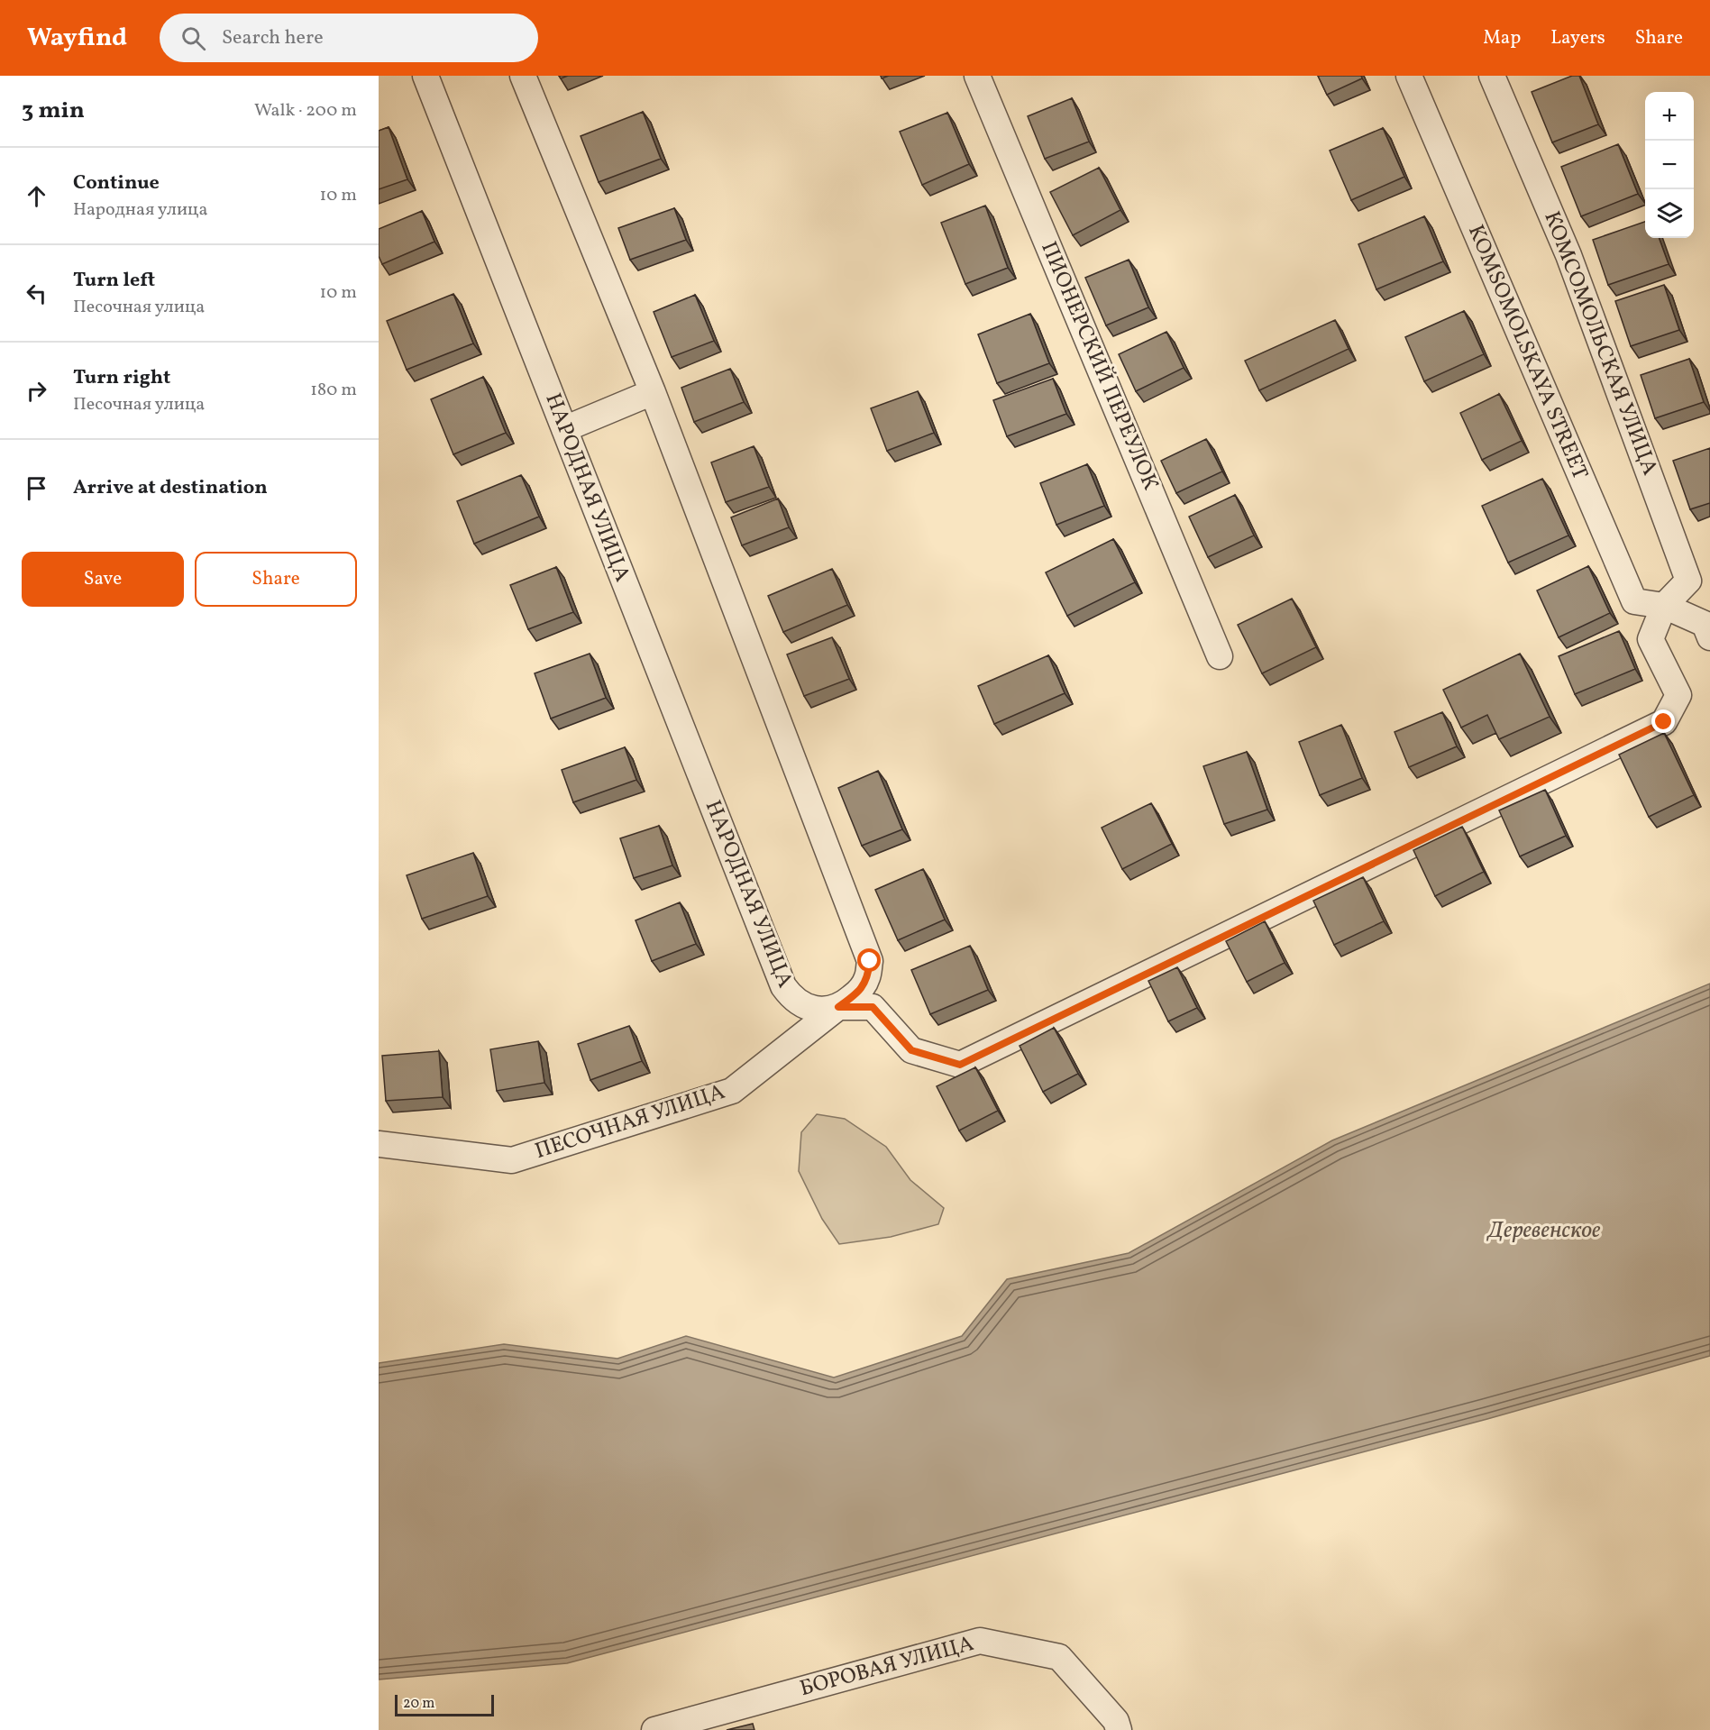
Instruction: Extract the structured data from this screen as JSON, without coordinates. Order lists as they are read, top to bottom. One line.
{"streets":{"street":["КОМСОМОЛЬСКАЯ УЛИЦА","KOMSOMOLSKAYA STREET","ПИОНЕРСКИЙ ПЕРЕУЛОК","НАРОДНАЯ УЛИЦА","ПЕСОЧНАЯ УЛИЦА","БОРОВАЯ УЛИЦА"]},"crossings":[["КОМСОМОЛЬСКАЯ УЛИЦА","KOMSOMOLSKAYA STREET"],["НАРОДНАЯ УЛИЦА","ПЕСОЧНАЯ УЛИЦА"]],"water":["Деревенское"],"scale_bar":"20 m","page":{"header":"Wayfind","search":"Search here","nav":["Map","Layers","Share"],"heading":["3 min","Walk · 200 m"],"map_buttons":["+","−"],"list":[["Continue","Народная улица","10 m"],["Turn left","Песочная улица","10 m"],["Turn right","Песочная улица","180 m"],"Arrive at destination"],"buttons":["Save","Share"],"scale":"20 m"}}
